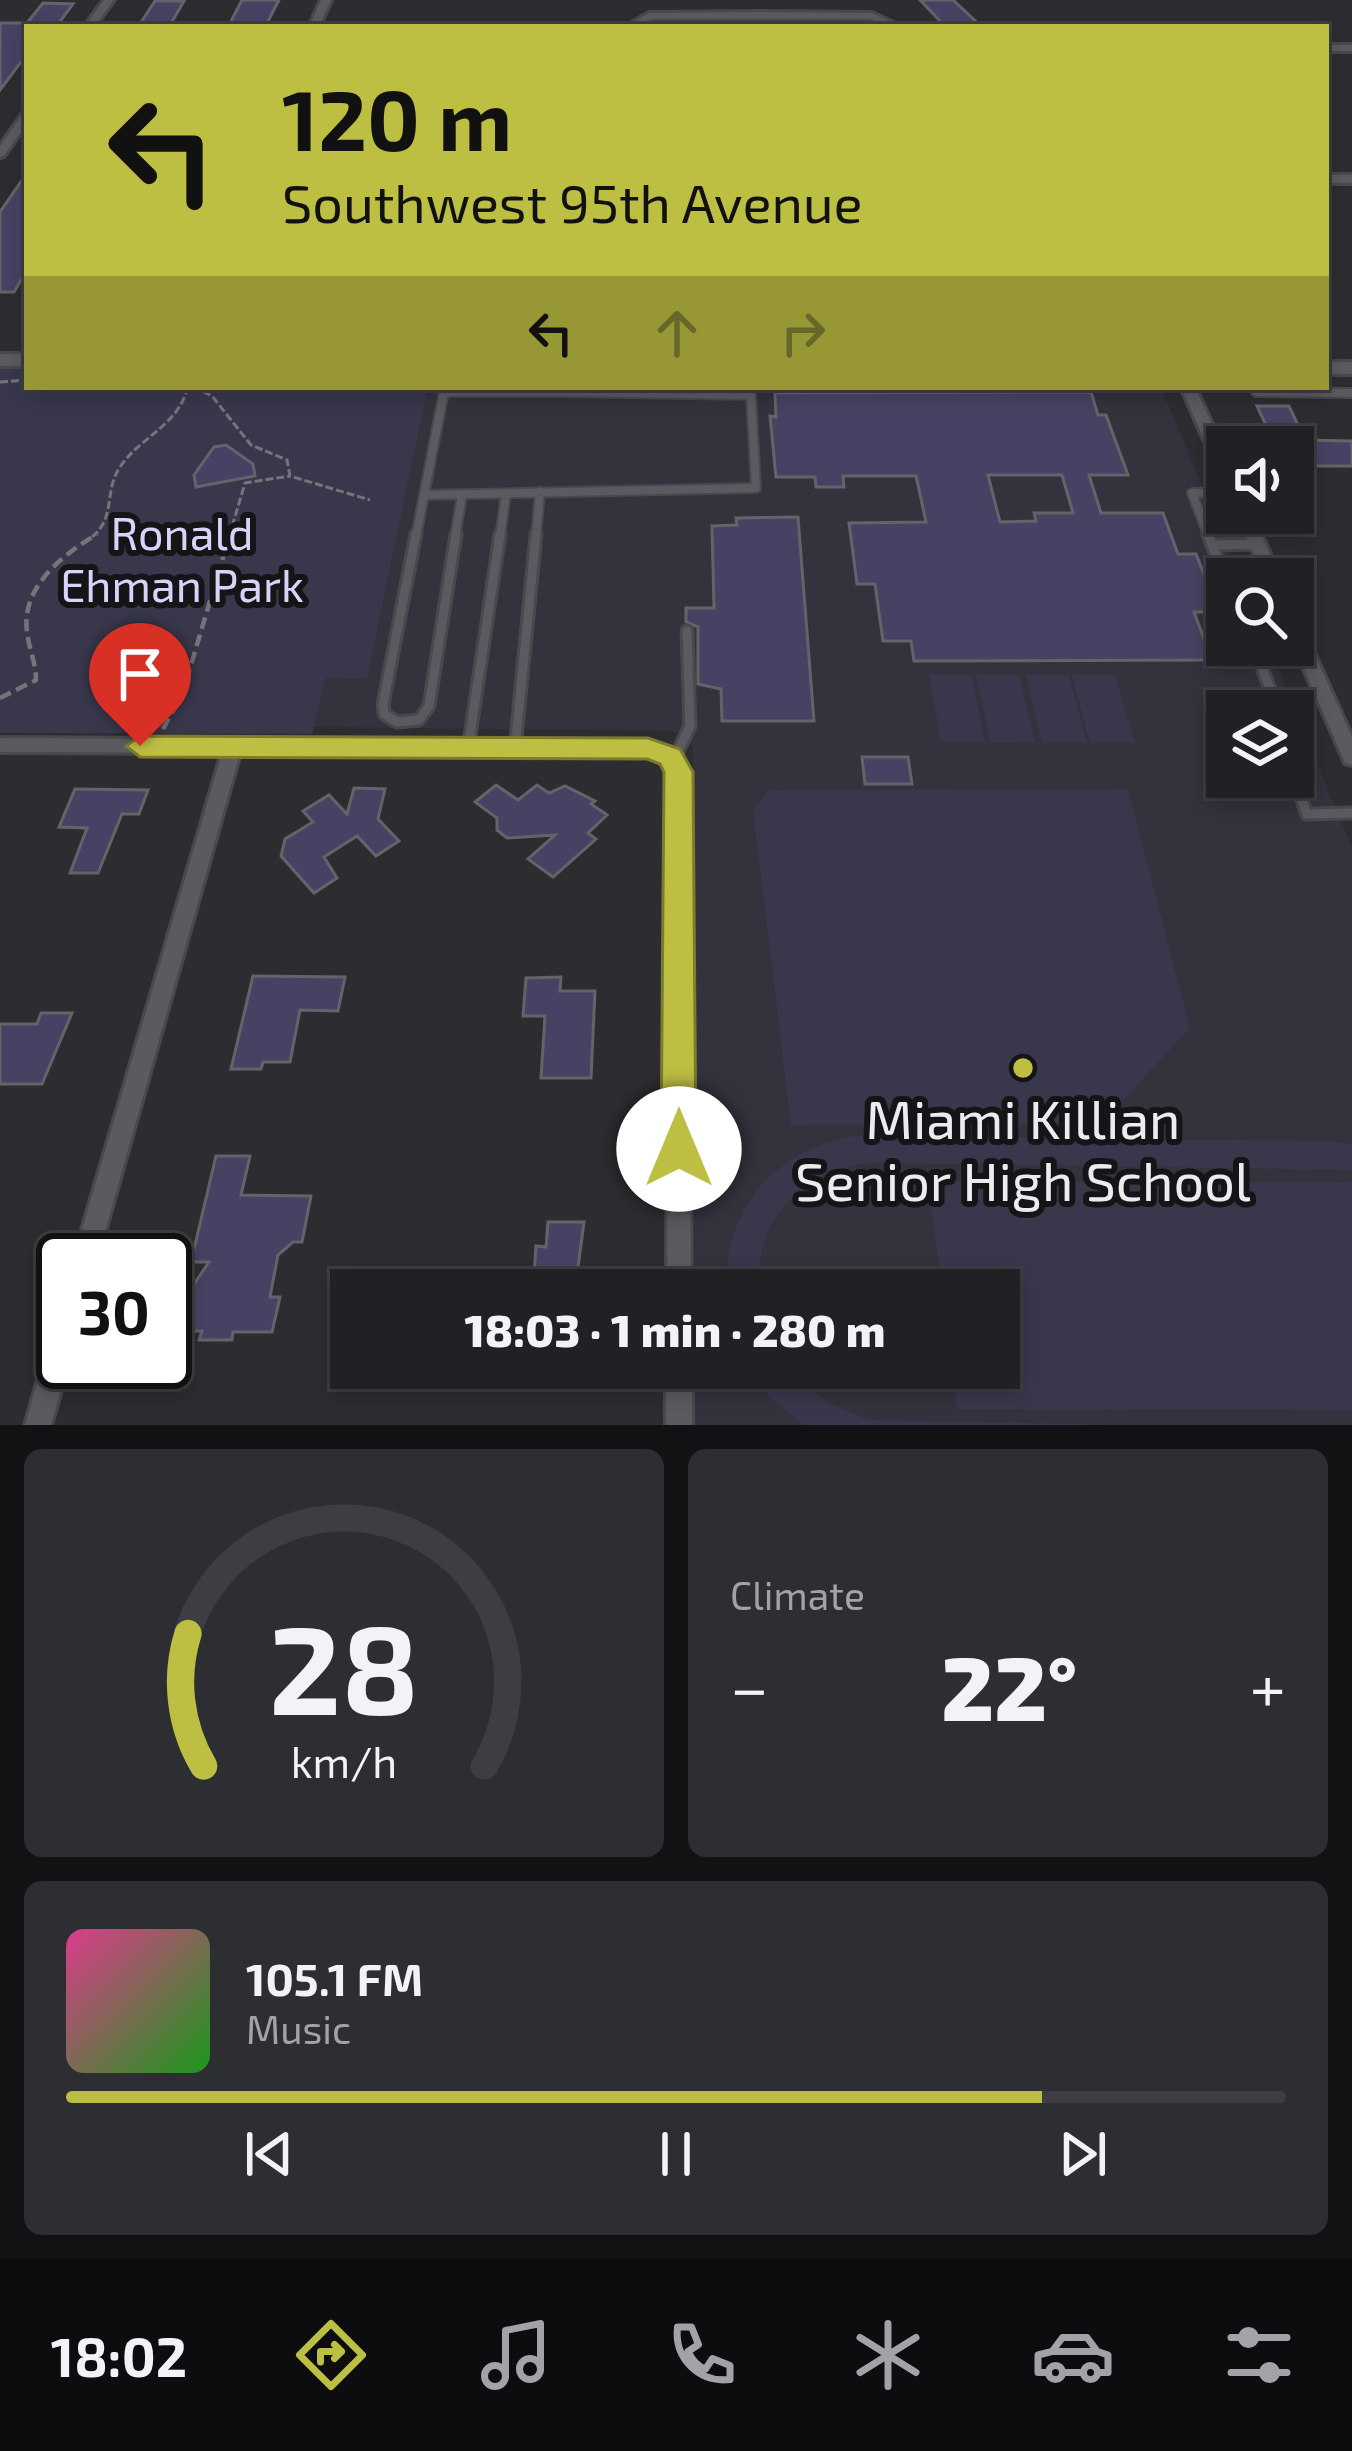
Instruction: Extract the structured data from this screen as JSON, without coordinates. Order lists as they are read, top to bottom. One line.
{"parks":["Ronald Ehman Park"],"places":["Miami Killian Senior High School"],"page":{"turn":["120 m","Southwest 95th Avenue"],"limit":"30","trip":"18:03 · 1 min · 280 m","tile":"Climate","heat":["−","22°","+"],"song":["105.1 FM","Music"],"tabs":"18:02","gauge":["28","km/h"]}}
